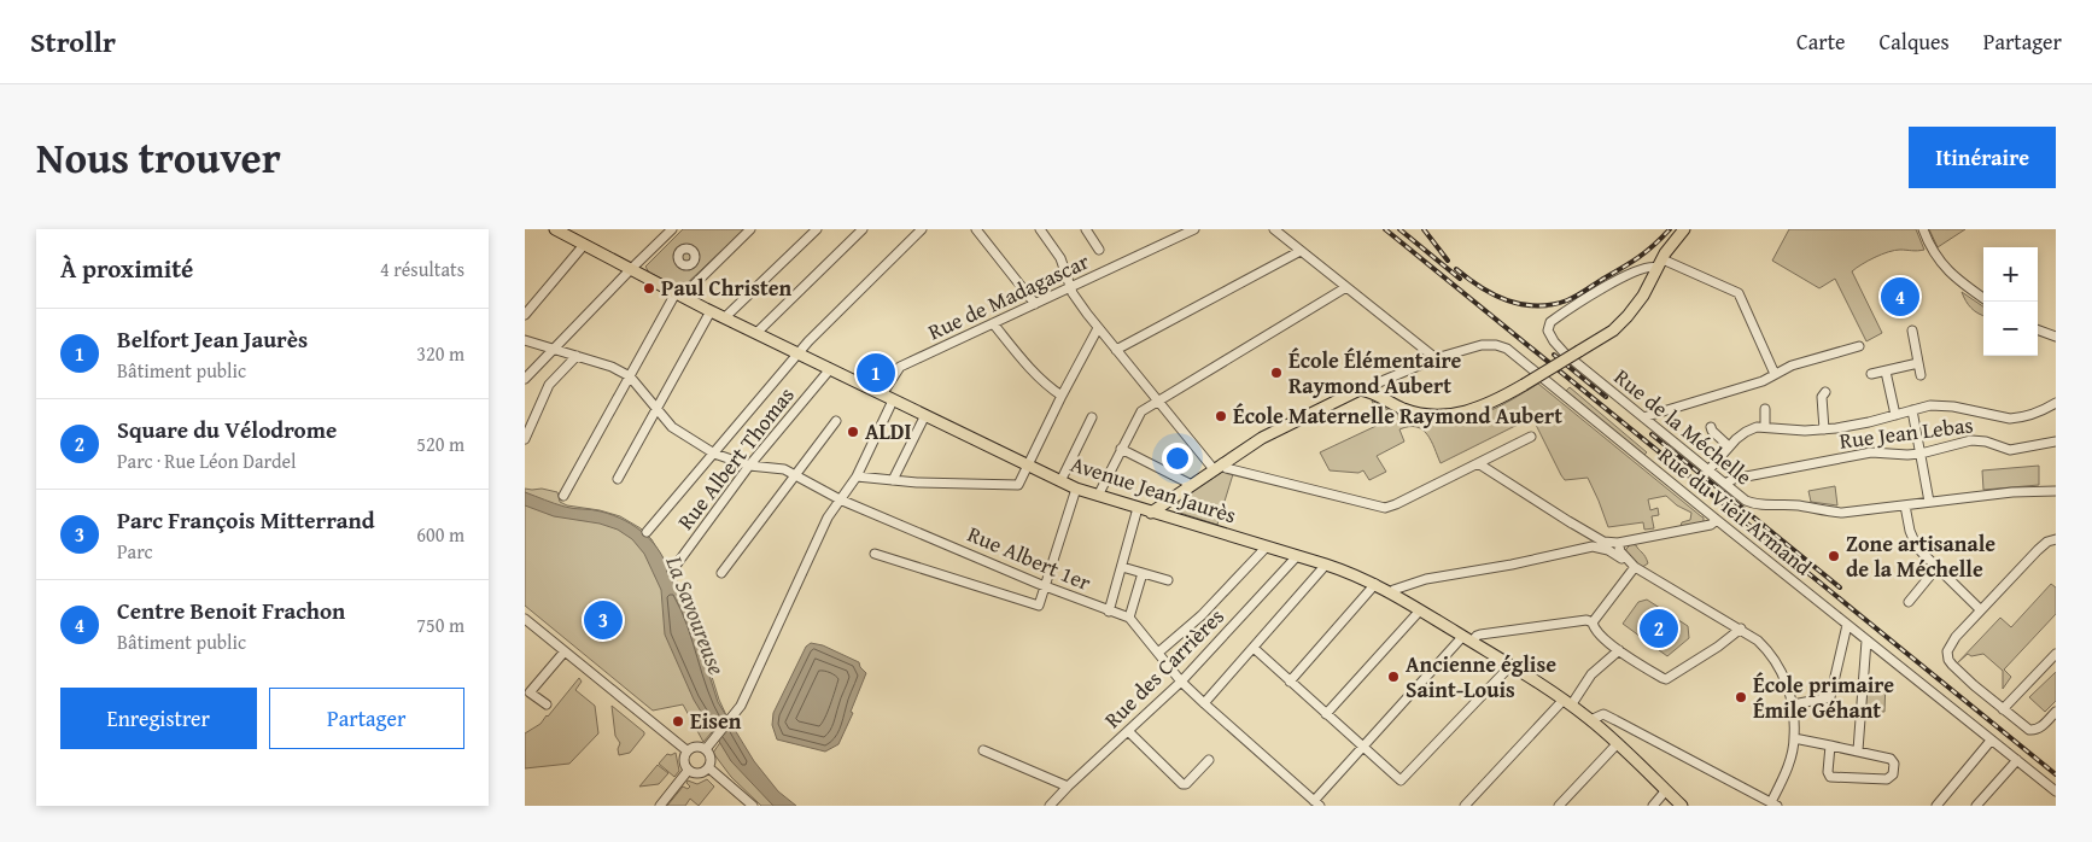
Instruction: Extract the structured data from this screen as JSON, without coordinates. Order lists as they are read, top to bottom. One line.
{"streets":{"main road":["Avenue Jean Jaurès"],"street":["Rue de Madagascar","Rue de la Méchelle","Rue Jean Lebas","Rue Albert Thomas","Rue du Vieil Armand","Rue Albert 1er","Rue des Carrières"]},"crossings":[["Rue de Madagascar","Avenue Jean Jaurès"],["Rue de la Méchelle","Rue Jean Lebas"],["Rue Albert Thomas","Avenue Jean Jaurès"],["Rue Albert Thomas","Rue Albert 1er"],["Avenue Jean Jaurès","Rue des Carrières"]],"water":["La Savoureuse"],"places":["Paul Christen","École Élémentaire Raymond Aubert","École Maternelle Raymond Aubert","ALDI","Zone artisanale de la Méchelle","Ancienne église Saint-Louis","École primaire Émile Géhant","Eisen"],"page":{"header":"Strollr","nav":["Carte","Calques","Partager"],"title":"Nous trouver","buttons":["Itinéraire",["Enregistrer","Partager"]],"heading":["À proximité","4 résultats"],"map_buttons":["+","−"],"pins":["4","1","3","2"],"list":[{"mark":"1","name":"Belfort Jean Jaurès","note":"Bâtiment public","value":"320 m"},{"mark":"2","name":"Square du Vélodrome","note":"Parc · Rue Léon Dardel","value":"520 m"},{"mark":"3","name":"Parc François Mitterrand","note":"Parc","value":"600 m"},{"mark":"4","name":"Centre Benoit Frachon","note":"Bâtiment public","value":"750 m"}]}}
